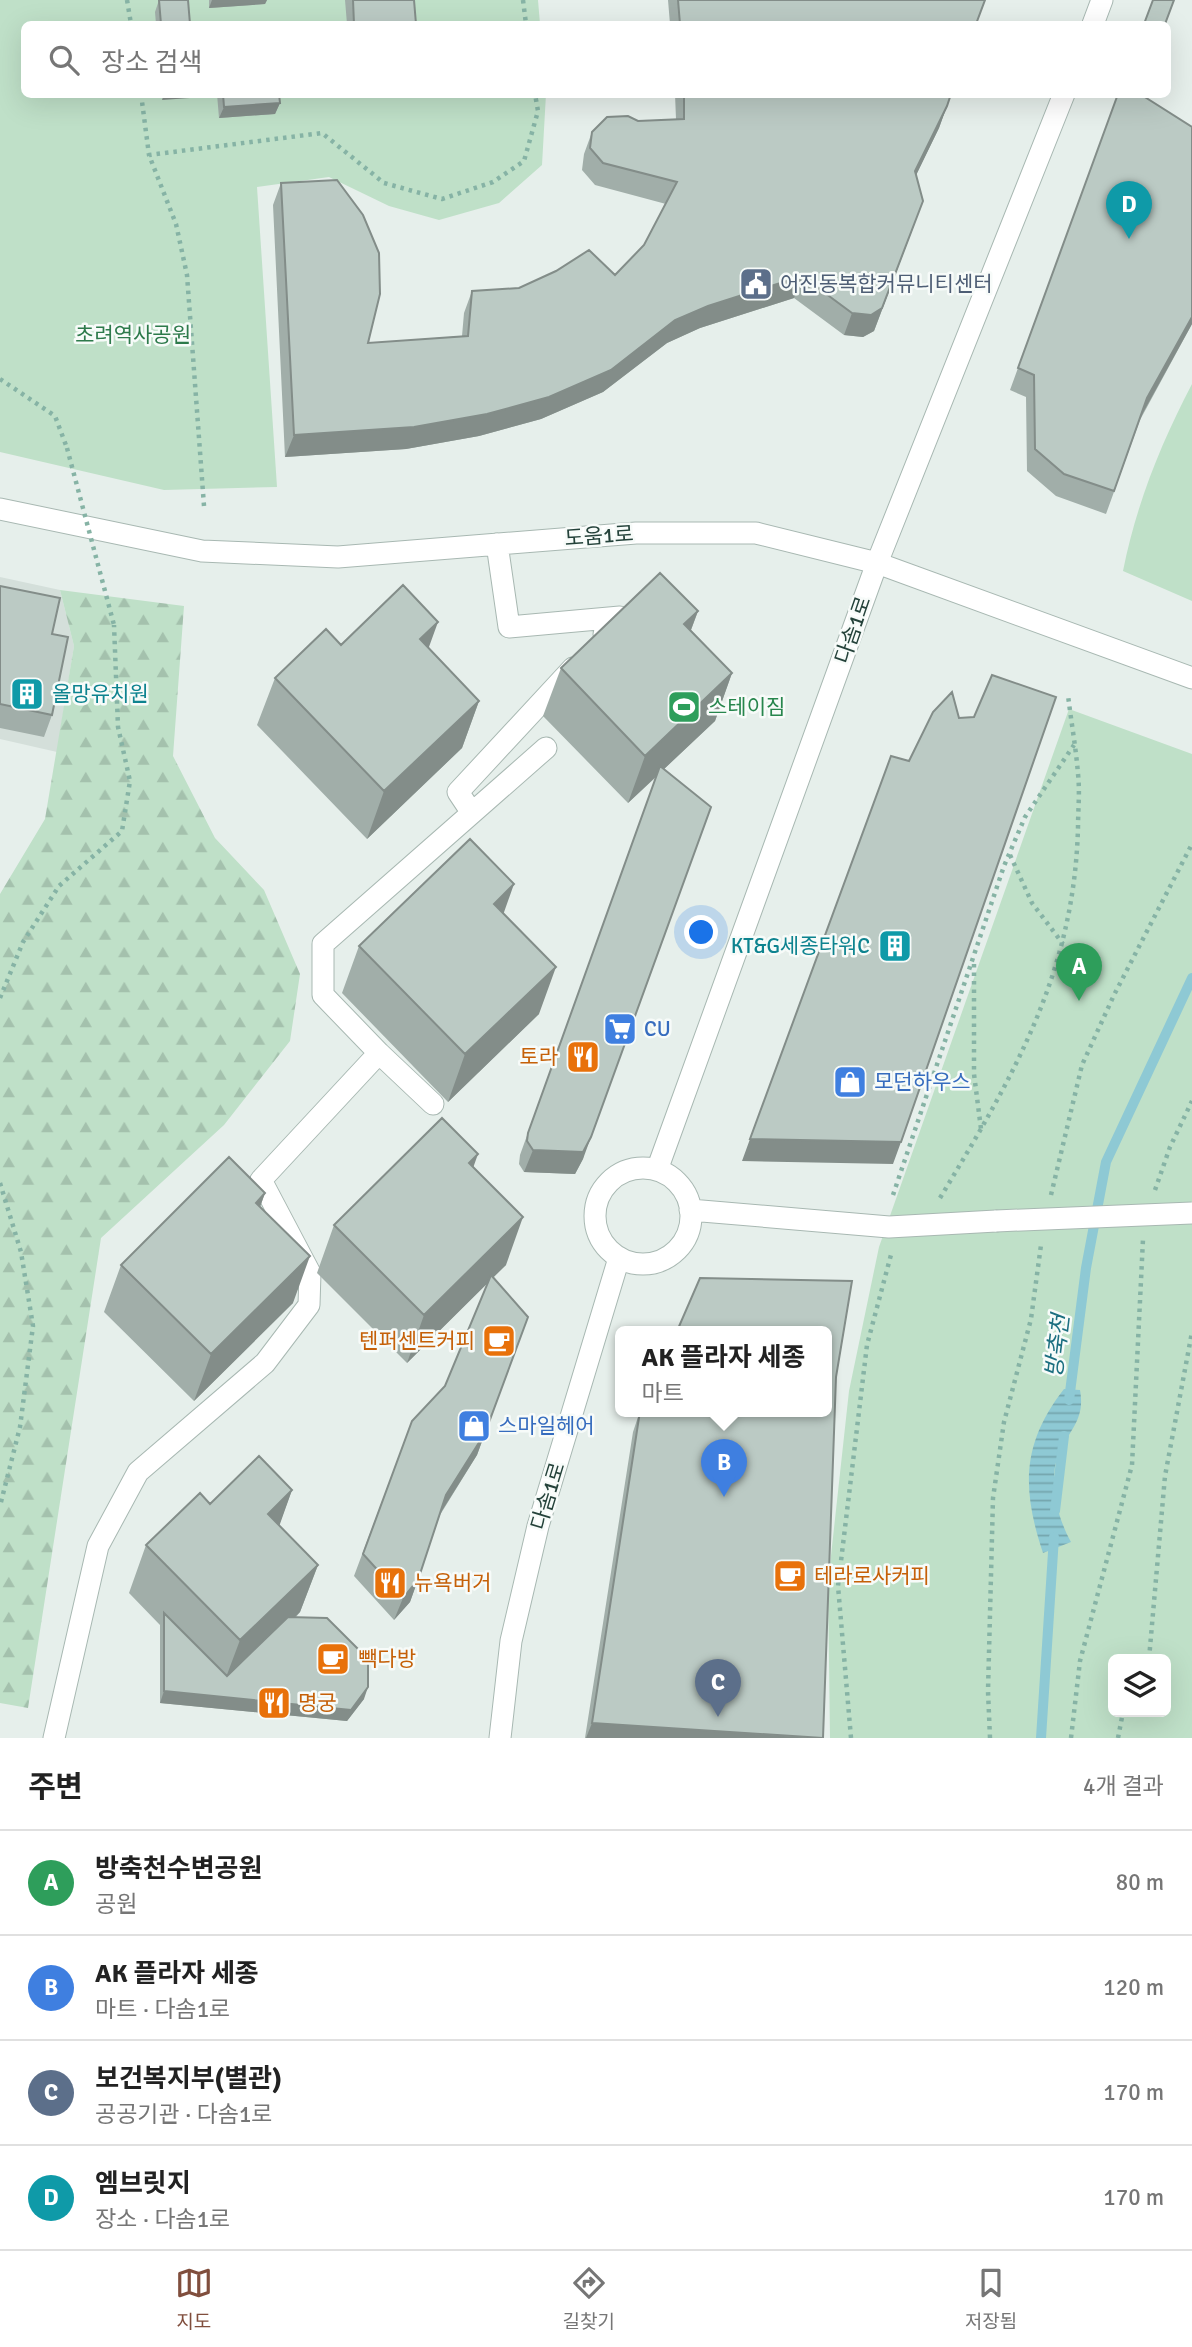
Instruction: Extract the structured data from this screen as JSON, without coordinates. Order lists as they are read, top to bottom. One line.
{"streets":{"street":["도움1로","다솜1로"]},"crossings":[["도움1로","다솜1로"]],"water":["방축천"],"parks":["초려역사공원"],"places":{"public building":["어진동복합커뮤니티센터"],"building":["올망유치원","KT&G세종타워C"],"sports":["스테이짐"],"supermarket":["CU"],"restaurant":["토라","뉴욕버거","명궁"],"shop":["모던하우스","스마일헤어"],"cafe":["텐퍼센트커피","테라로사커피","빽다방"]},"page":{"search":"장소 검색","pins":["D","A","B","C"],"popup":["AK 플라자 세종","마트"],"heading":["주변","4개 결과"],"list":[{"mark":"A","name":"방축천수변공원","note":"공원","value":"80 m"},{"mark":"B","name":"AK 플라자 세종","note":"마트 · 다솜1로","value":"120 m"},{"mark":"C","name":"보건복지부(별관)","note":"공공기관 · 다솜1로","value":"170 m"},{"mark":"D","name":"엠브릿지","note":"장소 · 다솜1로","value":"170 m"}],"nav":["지도","길찾기","저장됨"]}}
